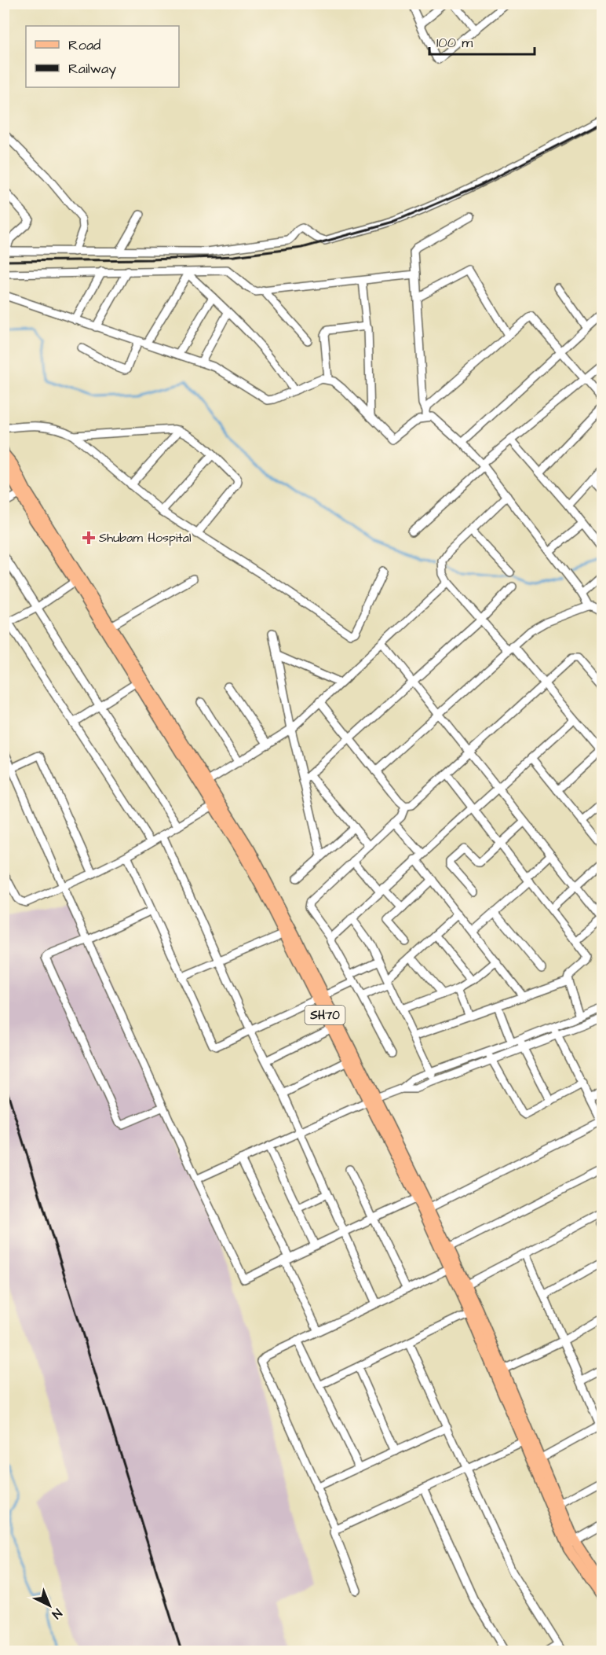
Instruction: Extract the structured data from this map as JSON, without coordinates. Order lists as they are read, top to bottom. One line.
{"streets":{"main road":["SH70"]},"places":{"health":["Shubam Hospital"]},"legend":["Road","Railway"],"scale_bar":"100 m","north":"bottom right"}
